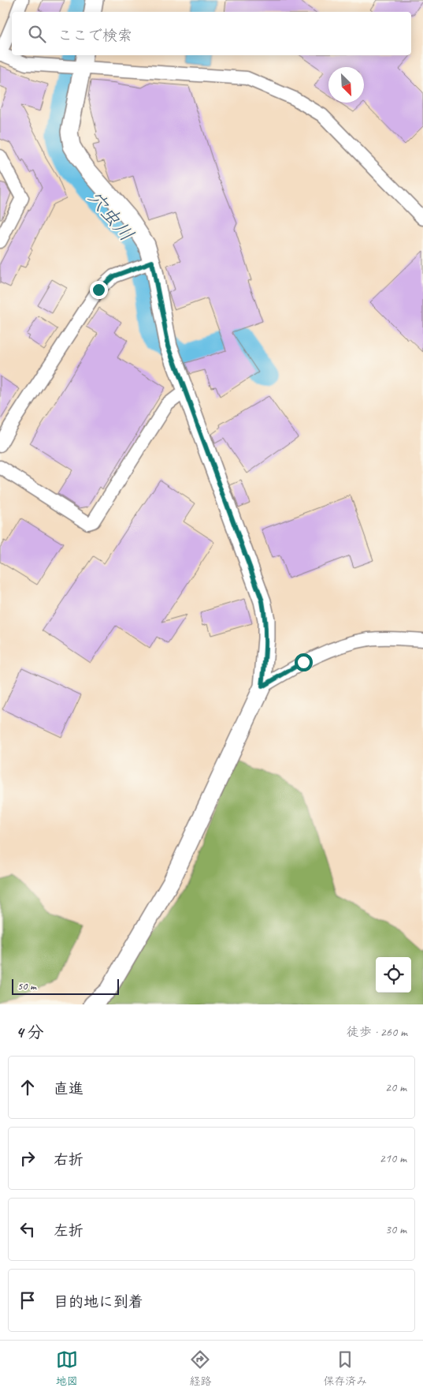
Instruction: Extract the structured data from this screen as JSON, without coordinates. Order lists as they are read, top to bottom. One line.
{"water":["穴虫川"],"scale_bar":"50 m","north":"bottom right","page":{"search":"ここで検索","scale":"50 m","heading":["4 分","徒歩 · 260 m"],"list":[["直進","20 m"],["右折","210 m"],["左折","30 m"],"目的地に到着"],"nav":["地図","経路","保存済み"]}}
